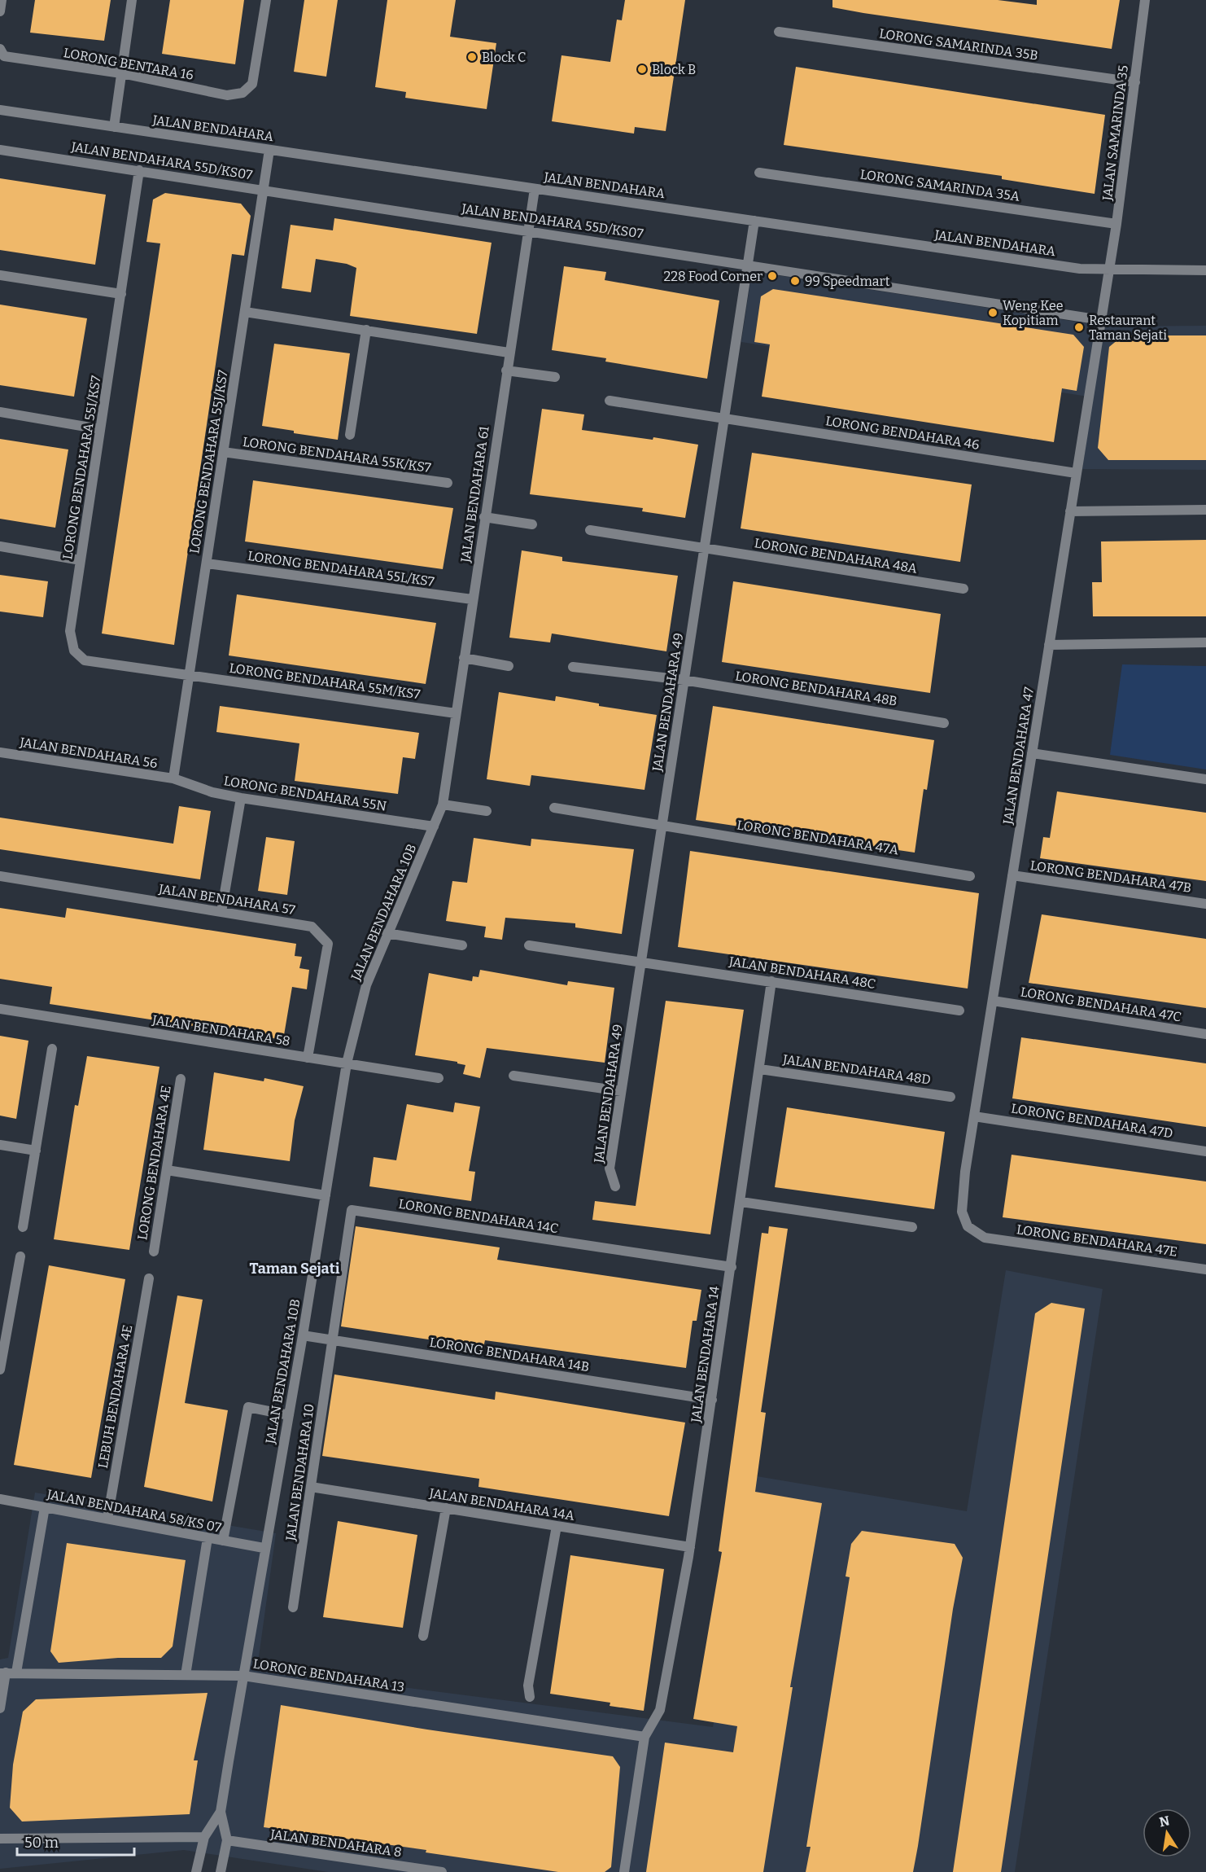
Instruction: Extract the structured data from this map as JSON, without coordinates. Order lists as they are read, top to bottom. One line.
{"streets":{"street":["LORONG SAMARINDA 35B","LORONG BENTARA 16","JALAN BENDAHARA","JALAN SAMARINDA 35","JALAN BENDAHARA 55D/KS07","LORONG SAMARINDA 35A","LORONG BENDAHARA 46","LORONG BENDAHARA 55K/KS7","LORONG BENDAHARA 55J/KS7","LORONG BENDAHARA 55I/KS7","JALAN BENDAHARA 61","LORONG BENDAHARA 48A","LORONG BENDAHARA 55L/KS7","LORONG BENDAHARA 55M/KS7","LORONG BENDAHARA 48B","JALAN BENDAHARA 49","JALAN BENDAHARA 56","JALAN BENDAHARA 47","LORONG BENDAHARA 55N","LORONG BENDAHARA 47A","LORONG BENDAHARA 47B","JALAN BENDAHARA 57","JALAN BENDAHARA 10B","JALAN BENDAHARA 48C","LORONG BENDAHARA 47C","JALAN BENDAHARA 58","JALAN BENDAHARA 48D","LORONG BENDAHARA 47D","LORONG BENDAHARA 4E","LORONG BENDAHARA 14C","LORONG BENDAHARA 47E","LORONG BENDAHARA 14B","JALAN BENDAHARA 14","LEBUH BENDAHARA 4E","JALAN BENDAHARA 10","JALAN BENDAHARA 14A","JALAN BENDAHARA 58/KS 07","LORONG BENDAHARA 13","JALAN BENDAHARA 8"]},"crossings":[["LORONG SAMARINDA 35B","JALAN SAMARINDA 35"],["JALAN BENDAHARA","JALAN SAMARINDA 35"],["JALAN BENDAHARA","LORONG BENDAHARA 55J/KS7"],["JALAN BENDAHARA","JALAN BENDAHARA 61"],["JALAN BENDAHARA","JALAN BENDAHARA 49"],["JALAN BENDAHARA","JALAN BENDAHARA 47"],["JALAN SAMARINDA 35","LORONG SAMARINDA 35A"],["JALAN SAMARINDA 35","JALAN BENDAHARA 47"],["JALAN BENDAHARA 55D/KS07","LORONG BENDAHARA 55J/KS7"],["JALAN BENDAHARA 55D/KS07","LORONG BENDAHARA 55I/KS7"],["JALAN BENDAHARA 55D/KS07","JALAN BENDAHARA 61"],["JALAN BENDAHARA 55D/KS07","JALAN BENDAHARA 49"],["JALAN BENDAHARA 55D/KS07","JALAN BENDAHARA 47"],["LORONG BENDAHARA 46","JALAN BENDAHARA 49"],["LORONG BENDAHARA 46","JALAN BENDAHARA 47"],["LORONG BENDAHARA 55K/KS7","LORONG BENDAHARA 55J/KS7"],["LORONG BENDAHARA 55J/KS7","LORONG BENDAHARA 55I/KS7"],["LORONG BENDAHARA 55J/KS7","LORONG BENDAHARA 55L/KS7"],["LORONG BENDAHARA 55J/KS7","LORONG BENDAHARA 55M/KS7"],["LORONG BENDAHARA 55J/KS7","JALAN BENDAHARA 56"],["LORONG BENDAHARA 55J/KS7","LORONG BENDAHARA 55N"],["LORONG BENDAHARA 55I/KS7","LORONG BENDAHARA 55M/KS7"],["JALAN BENDAHARA 61","LORONG BENDAHARA 55L/KS7"],["JALAN BENDAHARA 61","LORONG BENDAHARA 55M/KS7"],["JALAN BENDAHARA 61","JALAN BENDAHARA 10B"],["LORONG BENDAHARA 48A","JALAN BENDAHARA 49"],["LORONG BENDAHARA 48B","JALAN BENDAHARA 49"],["JALAN BENDAHARA 49","LORONG BENDAHARA 47A"],["JALAN BENDAHARA 49","JALAN BENDAHARA 48C"],["JALAN BENDAHARA 56","LORONG BENDAHARA 55N"],["JALAN BENDAHARA 47","LORONG BENDAHARA 47B"],["JALAN BENDAHARA 47","LORONG BENDAHARA 47C"],["JALAN BENDAHARA 47","LORONG BENDAHARA 47D"],["JALAN BENDAHARA 47","LORONG BENDAHARA 47E"],["LORONG BENDAHARA 55N","JALAN BENDAHARA 10B"],["JALAN BENDAHARA 57","JALAN BENDAHARA 58"],["JALAN BENDAHARA 10B","JALAN BENDAHARA 58"],["JALAN BENDAHARA 10B","LORONG BENDAHARA 14B"],["JALAN BENDAHARA 10B","JALAN BENDAHARA 58/KS 07"],["JALAN BENDAHARA 10B","LORONG BENDAHARA 13"],["JALAN BENDAHARA 10B","JALAN BENDAHARA 8"],["JALAN BENDAHARA 48C","JALAN BENDAHARA 14"],["JALAN BENDAHARA 48D","JALAN BENDAHARA 14"],["LORONG BENDAHARA 14C","LORONG BENDAHARA 14B"],["LORONG BENDAHARA 14C","JALAN BENDAHARA 14"],["LORONG BENDAHARA 14C","JALAN BENDAHARA 10"],["LORONG BENDAHARA 14B","JALAN BENDAHARA 14"],["LORONG BENDAHARA 14B","JALAN BENDAHARA 10"],["JALAN BENDAHARA 14","JALAN BENDAHARA 14A"],["JALAN BENDAHARA 14","LORONG BENDAHARA 13"],["LEBUH BENDAHARA 4E","JALAN BENDAHARA 58/KS 07"],["JALAN BENDAHARA 10","JALAN BENDAHARA 14A"]],"districts":["Taman Sejati"],"places":["Block C","Block B","228 Food Corner","99 Speedmart","Weng Kee Kopitiam","Restaurant Taman Sejati"],"scale_bar":"50 m","north":"top"}
